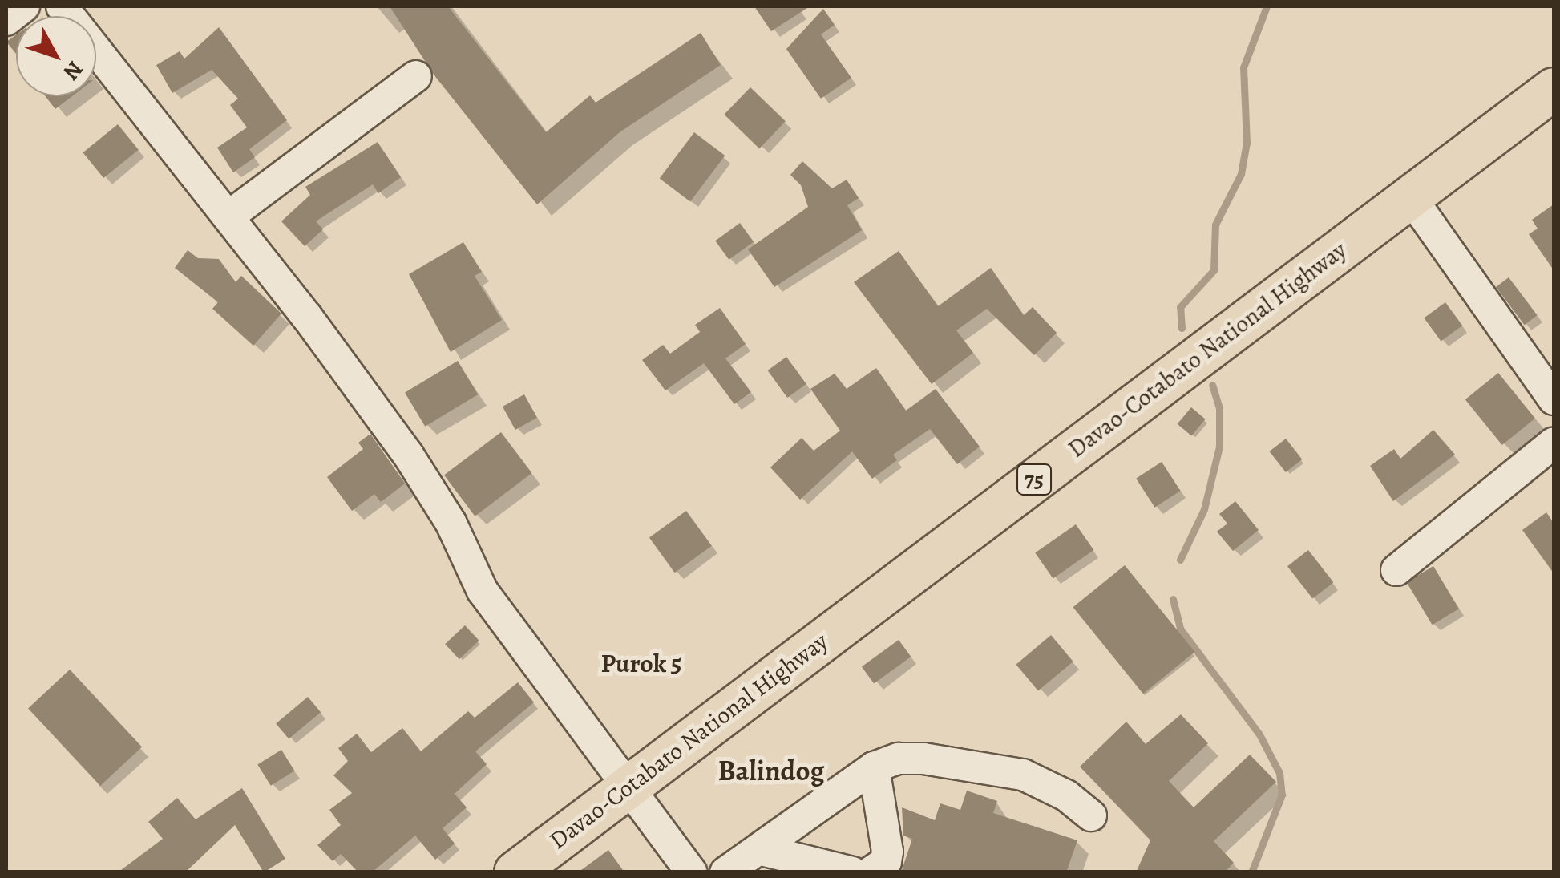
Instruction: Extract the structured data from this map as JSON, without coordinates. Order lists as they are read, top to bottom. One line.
{"streets":{"highway":["Davao-Cotabato National Highway","75"]},"districts":["Purok 5","Balindog"],"north":"bottom right"}
